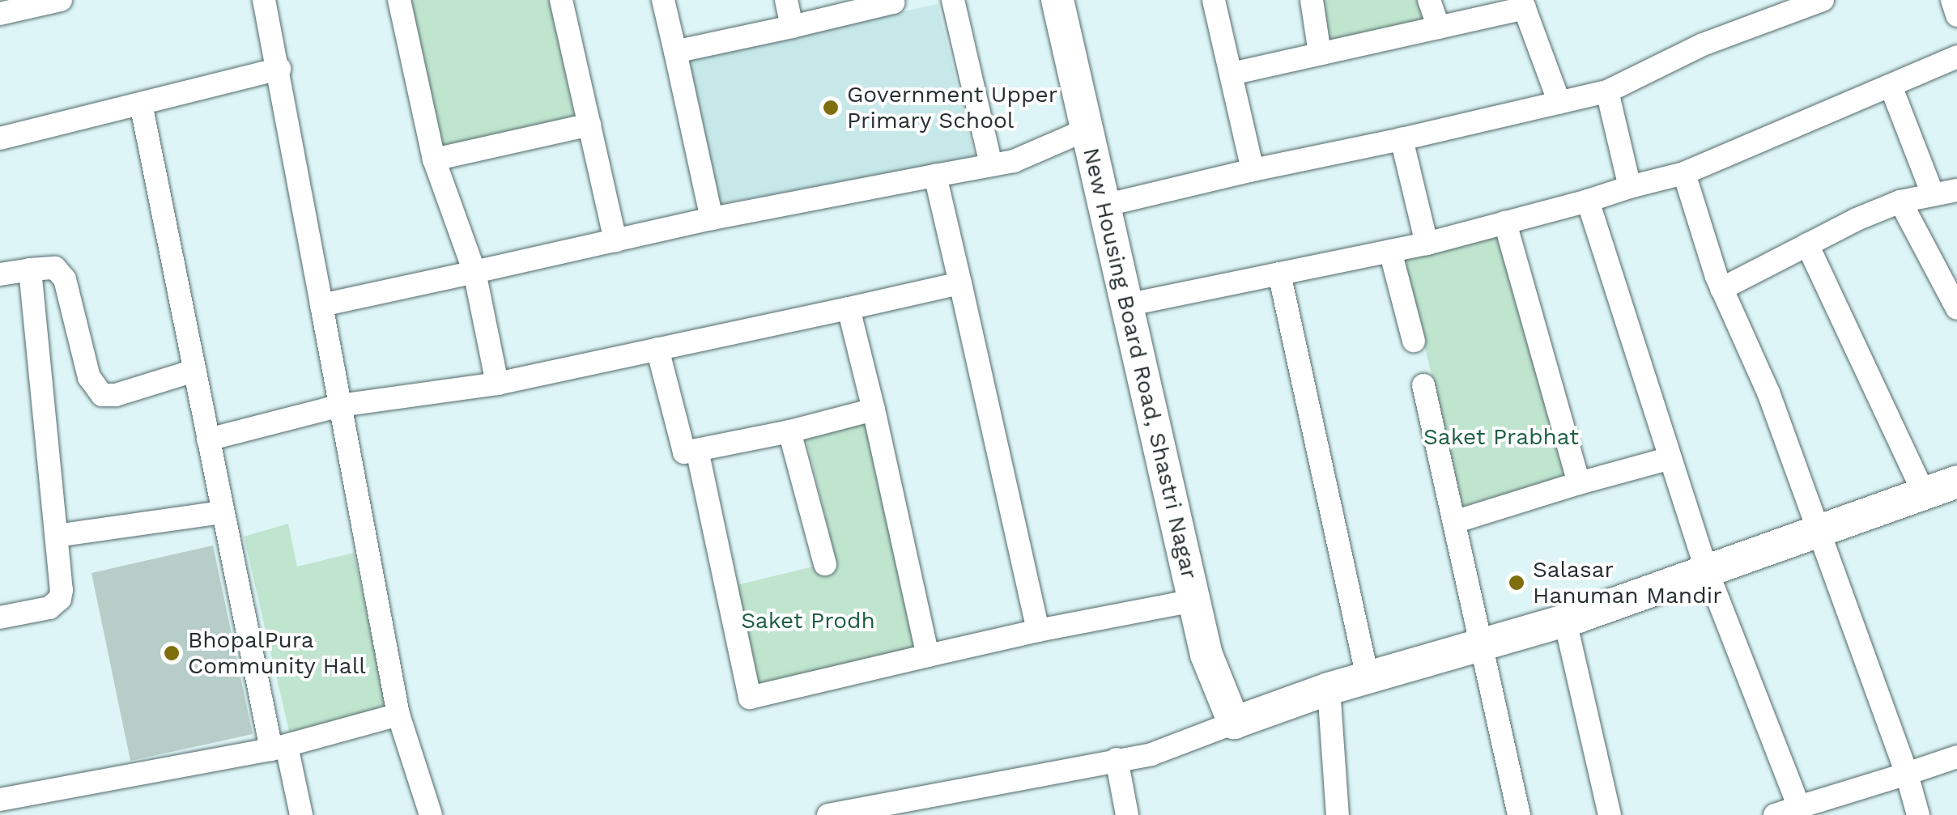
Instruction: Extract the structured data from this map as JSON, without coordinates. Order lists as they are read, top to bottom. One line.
{"streets":{"street":["New Housing Board Road, Shastri Nagar"]},"parks":["Saket Prabhat","Saket Prodh"],"places":["Government Upper Primary School","Salasar Hanuman Mandir","BhopalPura Community Hall"]}
